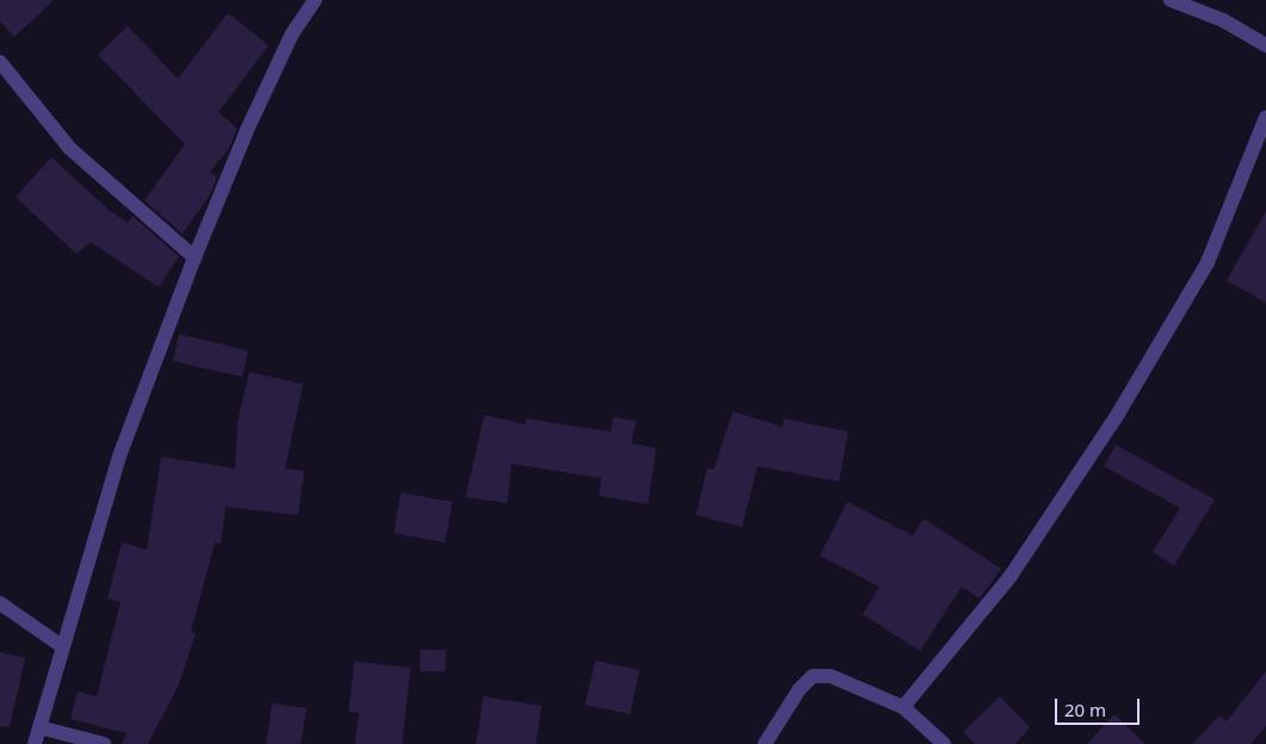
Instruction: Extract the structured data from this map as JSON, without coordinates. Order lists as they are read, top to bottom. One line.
{"scale_bar":"20 m"}
